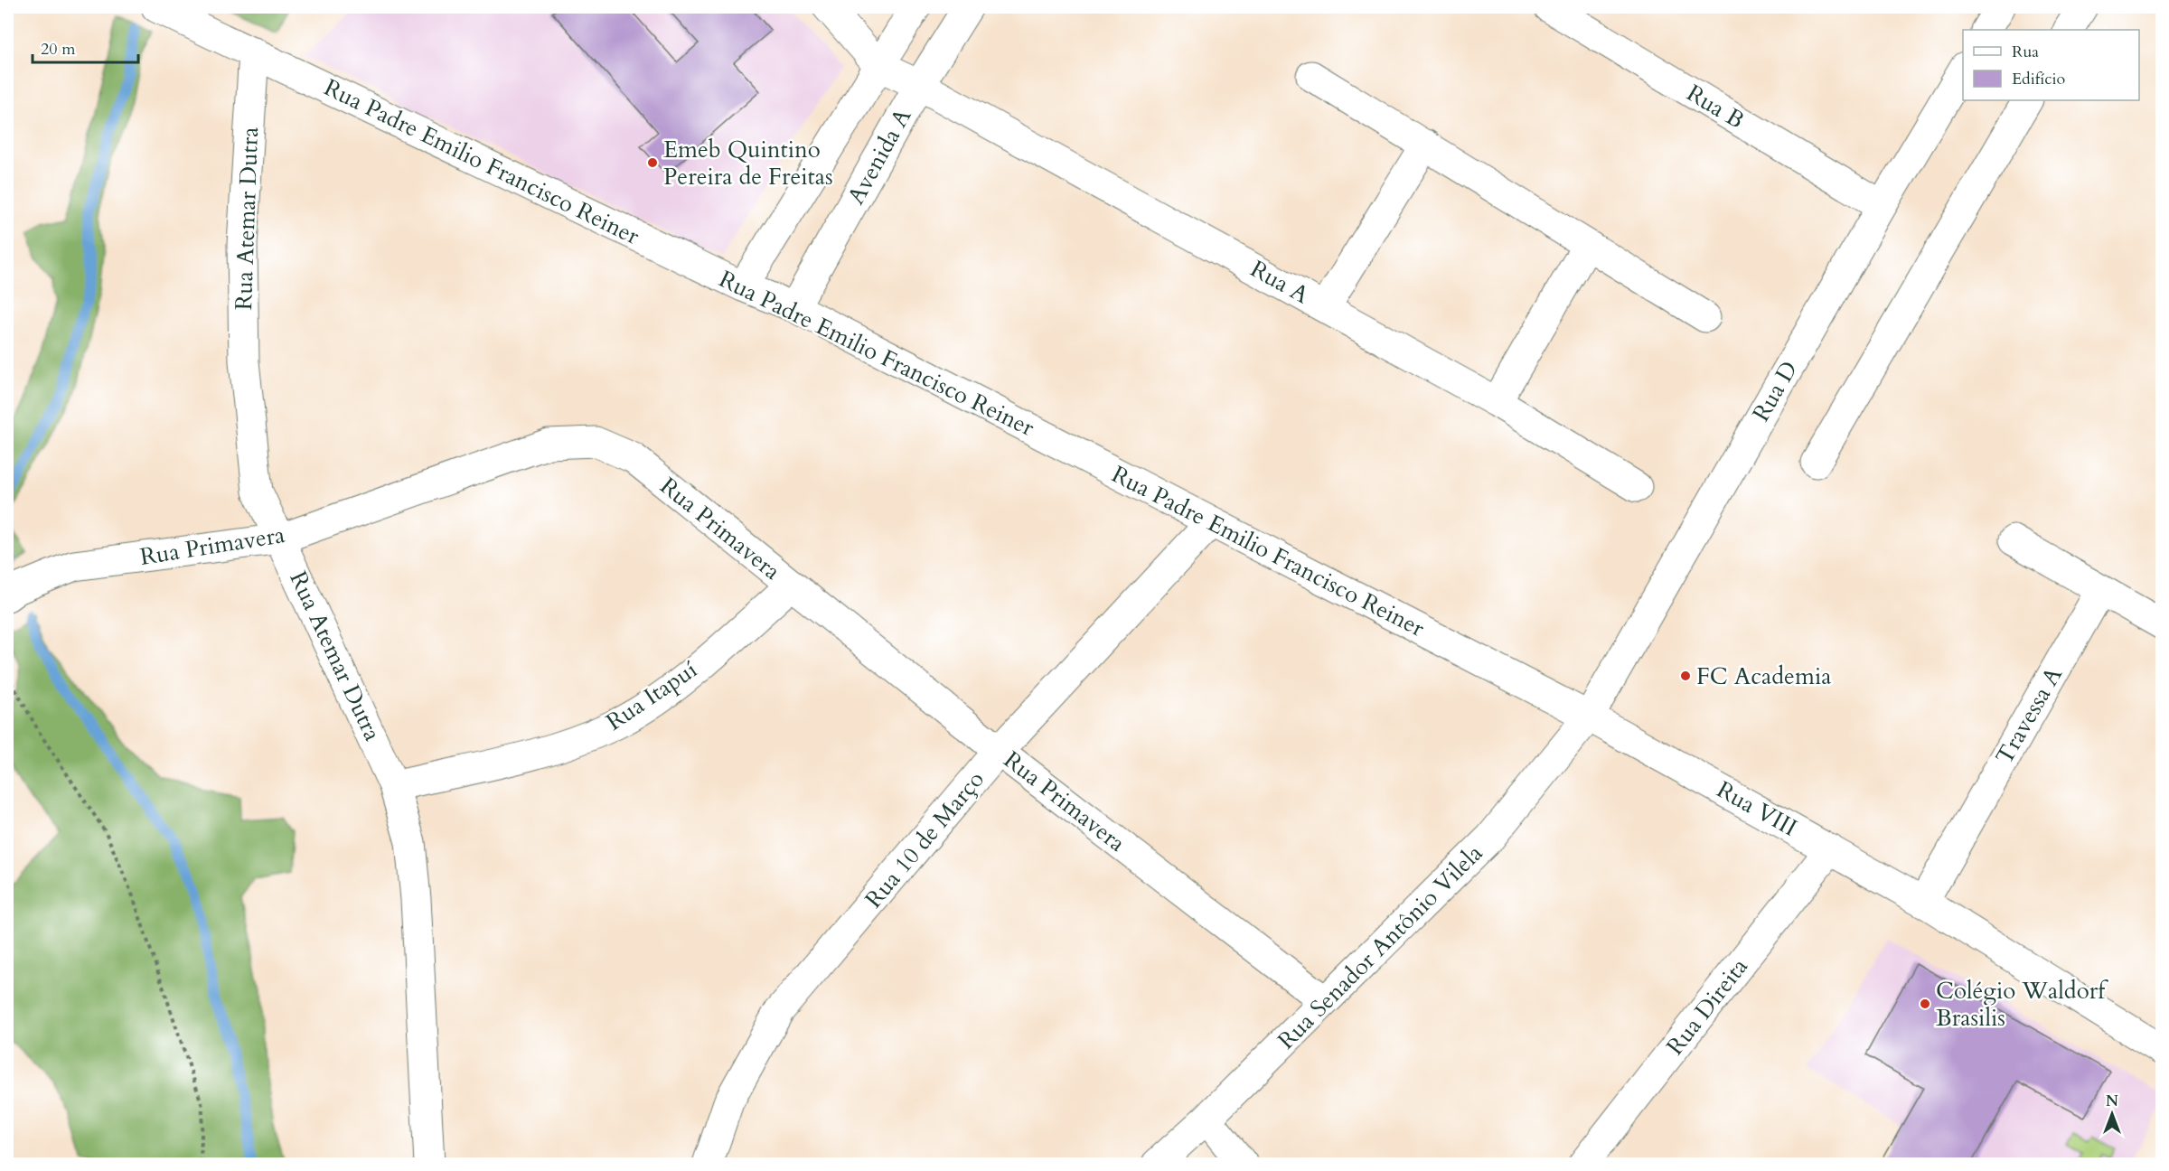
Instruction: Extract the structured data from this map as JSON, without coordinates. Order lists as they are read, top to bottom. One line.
{"streets":{"street":["Rua B","Avenida A","Rua Padre Emilio Francisco Reiner","Rua Atemar Dutra","Rua A","Rua D","Rua Primavera","Rua Itapuí","Travessa A","Rua VIII","Rua 10 de Março","Rua Senador Antônio Vilela","Rua Direita"]},"crossings":[["Rua B","Rua D"],["Avenida A","Rua Padre Emilio Francisco Reiner"],["Avenida A","Rua A"],["Rua Padre Emilio Francisco Reiner","Rua Atemar Dutra"],["Rua Padre Emilio Francisco Reiner","Rua D"],["Rua Padre Emilio Francisco Reiner","Rua VIII"],["Rua Padre Emilio Francisco Reiner","Rua 10 de Março"],["Rua Padre Emilio Francisco Reiner","Rua Senador Antônio Vilela"],["Rua Atemar Dutra","Rua Primavera"],["Rua Atemar Dutra","Rua Itapuí"],["Rua D","Rua VIII"],["Rua D","Rua Senador Antônio Vilela"],["Rua Primavera","Rua Itapuí"],["Rua Primavera","Rua 10 de Março"],["Rua Primavera","Rua Senador Antônio Vilela"],["Travessa A","Rua VIII"],["Rua VIII","Rua Senador Antônio Vilela"],["Rua VIII","Rua Direita"]],"places":["Emeb Quintino Pereira de Freitas","FC Academia","Colégio Waldorf Brasilis"],"legend":["Rua","Edifício"],"scale_bar":"20 m","north":"top"}
